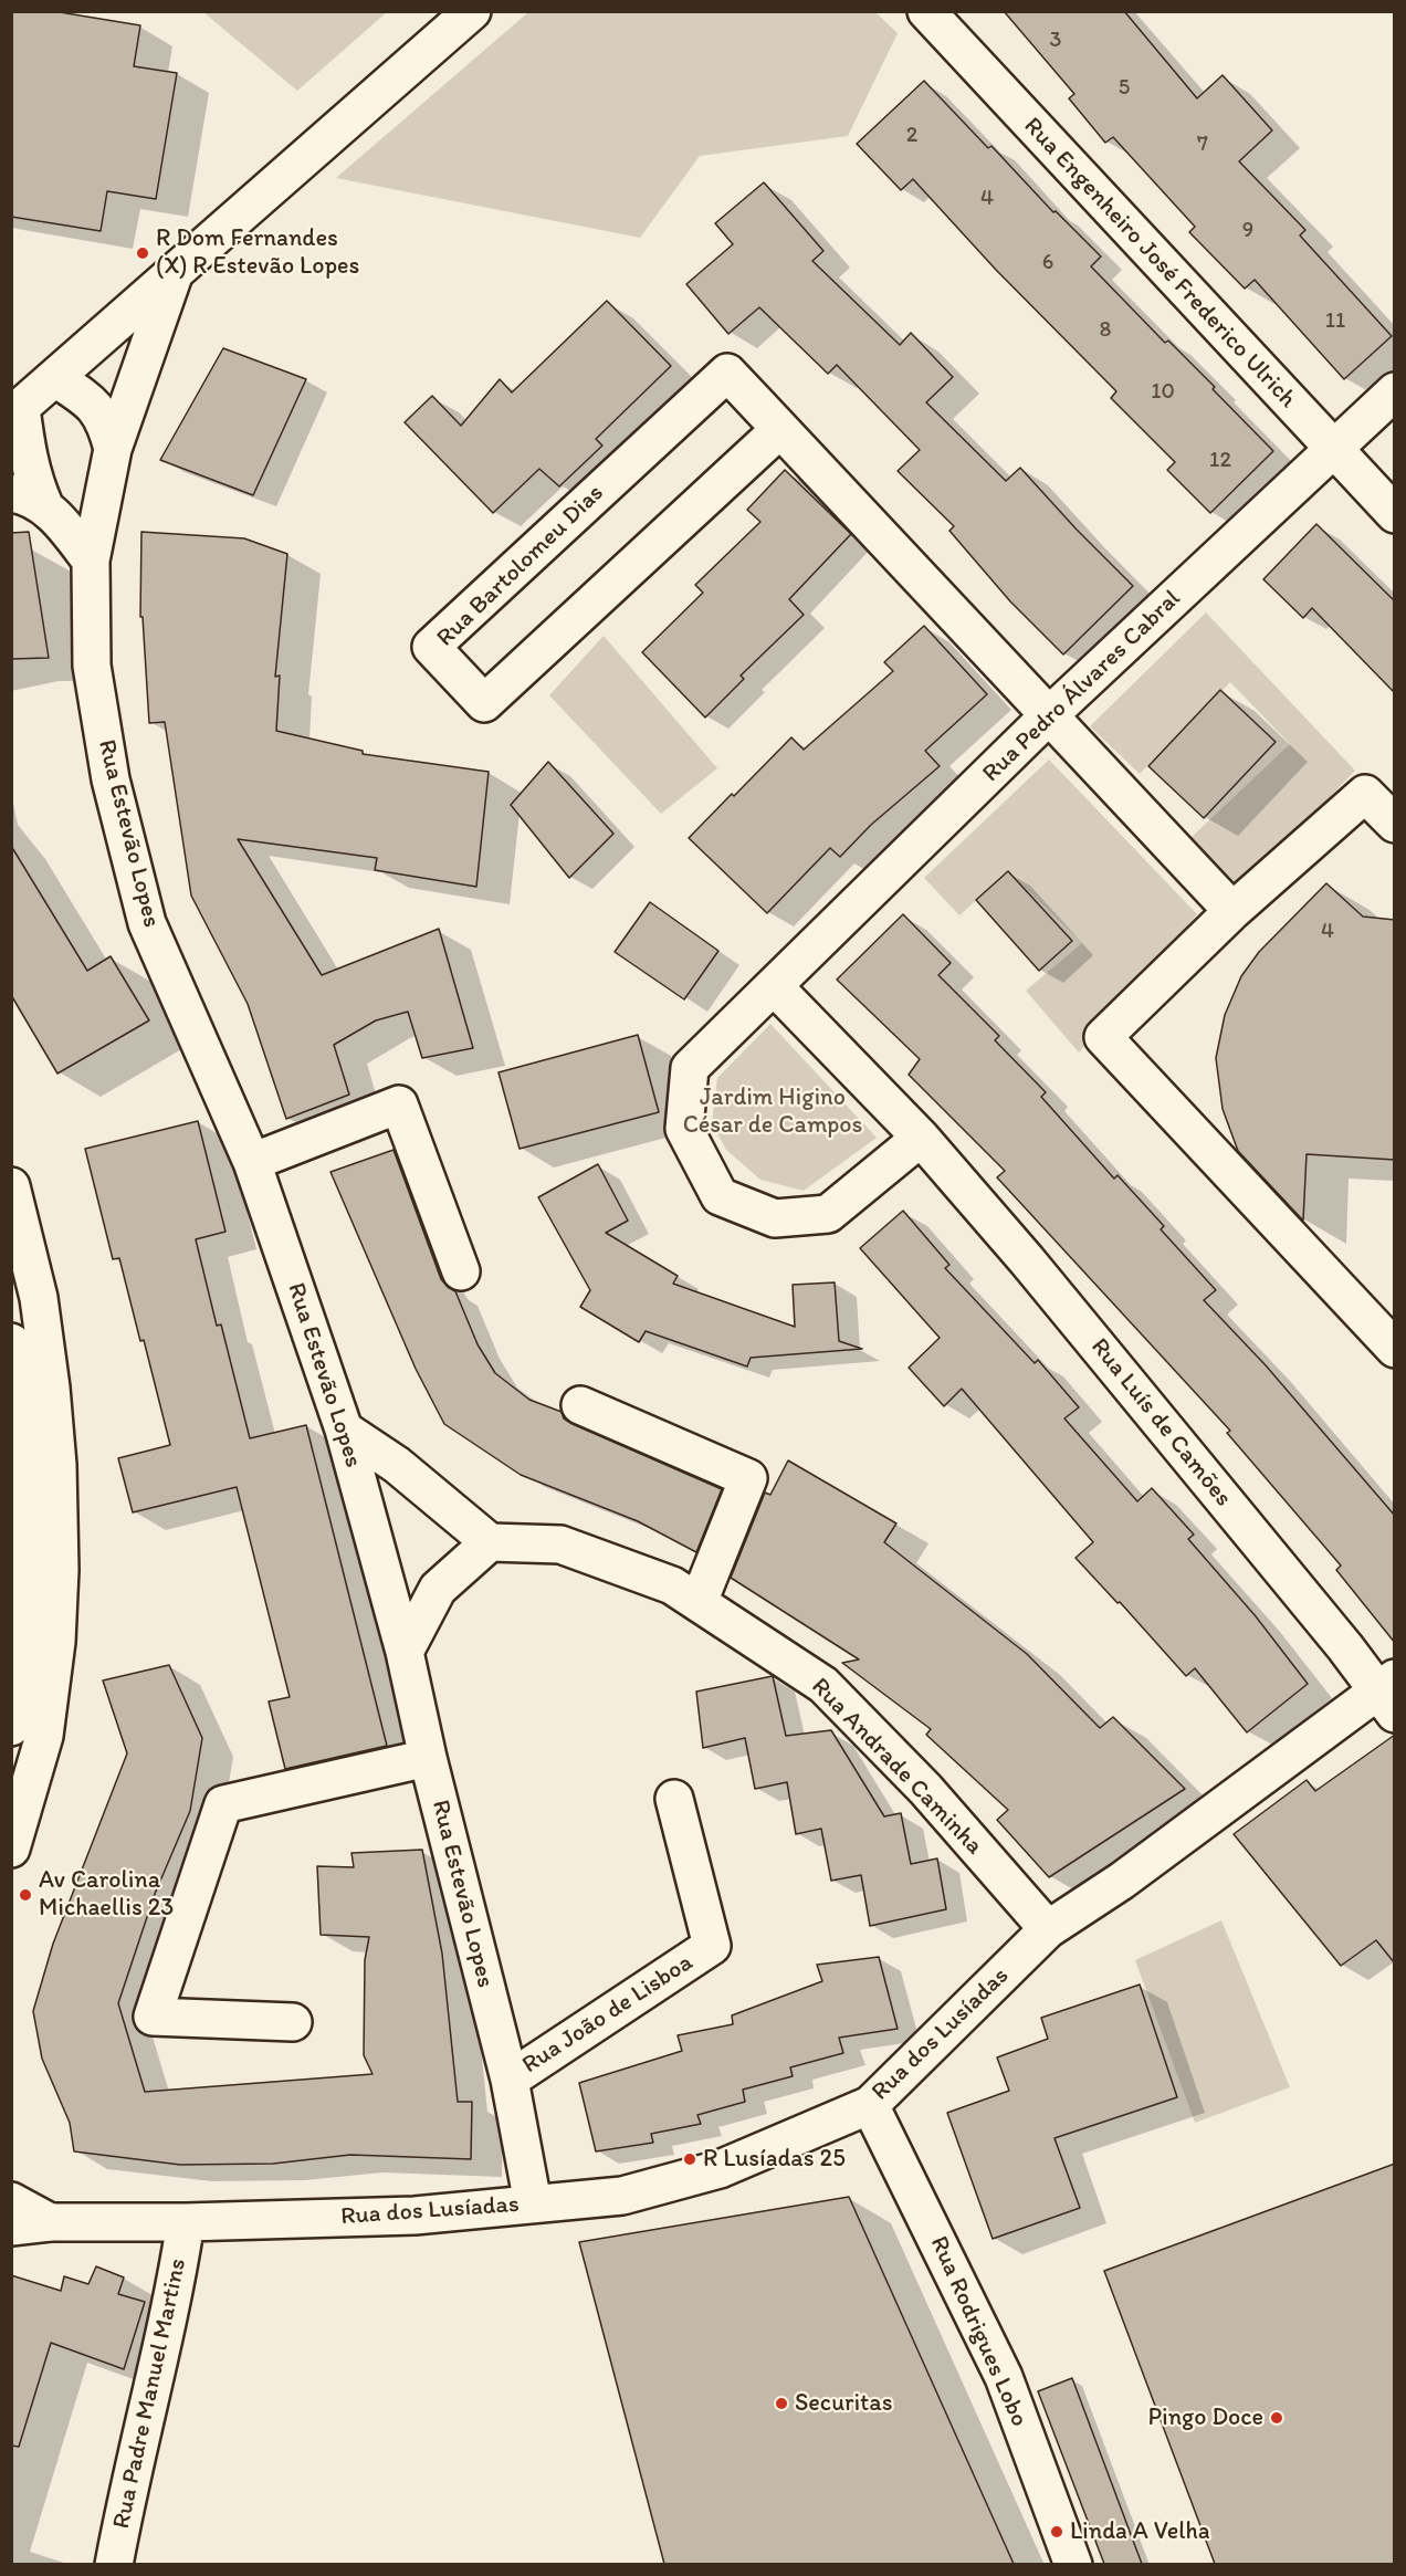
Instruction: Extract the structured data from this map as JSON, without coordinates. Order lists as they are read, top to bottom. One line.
{"streets":{"street":["Rua Engenheiro José Frederico Ulrich","Rua Bartolomeu Dias","Rua Pedro Álvares Cabral","Rua Estevão Lopes","Rua Luís de Camões","Rua Andrade Caminha","Rua João de Lisboa","Rua dos Lusíadas","Rua Rodrigues Lobo","Rua Padre Manuel Martins"]},"crossings":[["Rua Engenheiro José Frederico Ulrich","Rua Pedro Álvares Cabral"],["Rua Bartolomeu Dias","Rua Pedro Álvares Cabral"],["Rua Pedro Álvares Cabral","Rua Luís de Camões"],["Rua Estevão Lopes","Rua João de Lisboa"],["Rua Estevão Lopes","Rua dos Lusíadas"],["Rua Luís de Camões","Rua dos Lusíadas"],["Rua Andrade Caminha","Rua dos Lusíadas"],["Rua dos Lusíadas","Rua Rodrigues Lobo"],["Rua dos Lusíadas","Rua Padre Manuel Martins"]],"parks":["Jardim Higino César de Campos"],"places":["R Dom Fernandes (X) R Estevão Lopes","Av Carolina Michaellis 23","R Lusíadas 25","Securitas","Pingo Doce","Linda A Velha"],"house_numbers":["3","5","2","7","4","9","6","11","8","10","12","4"]}
